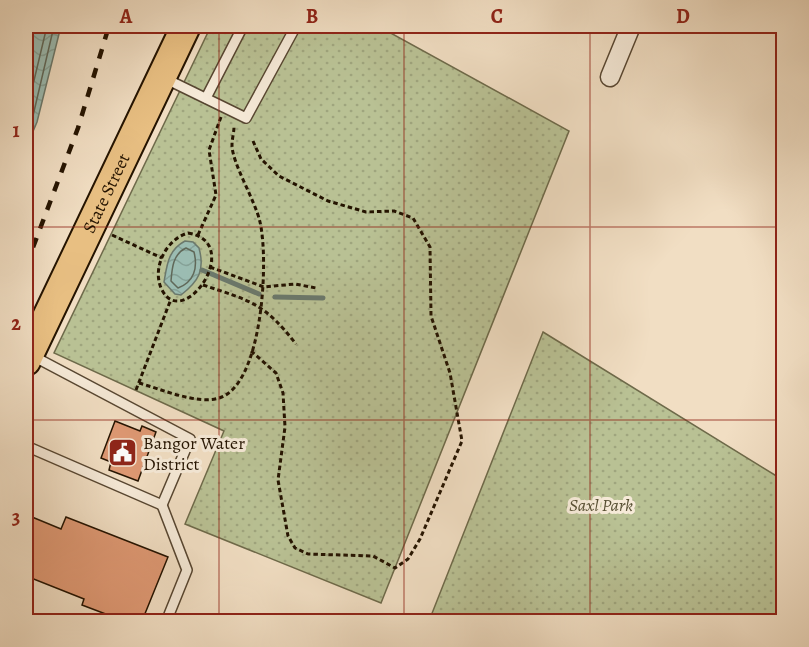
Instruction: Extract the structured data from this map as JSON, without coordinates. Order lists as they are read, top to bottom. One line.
{"streets":{"main road":["State Street"]},"parks":["Saxl Park"],"places":{"public building":["Bangor Water District"]},"grid":{"columns":["A","B","C","D"],"rows":["1","2","3"]}}
